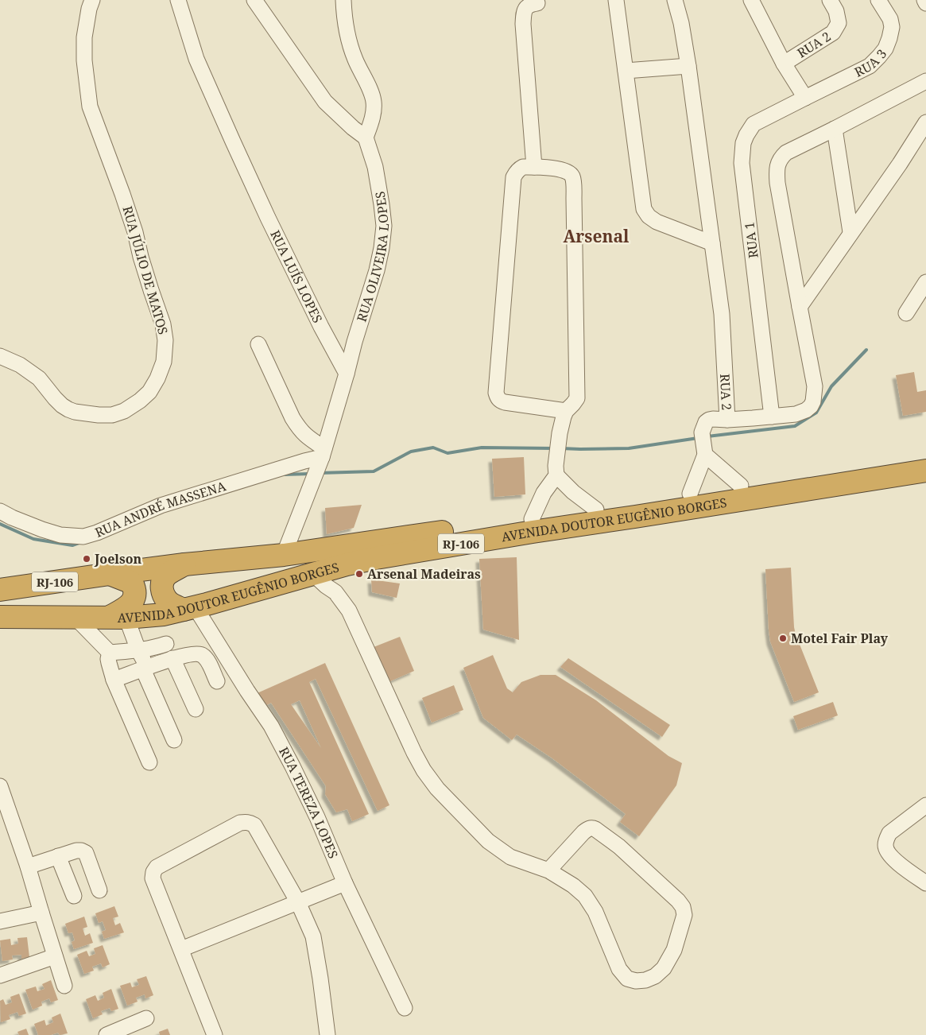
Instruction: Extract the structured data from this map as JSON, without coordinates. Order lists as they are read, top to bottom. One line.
{"streets":{"highway":["AVENIDA DOUTOR EUGÊNIO BORGES","RJ-106"],"street":["RUA 2","RUA 3","RUA 1","RUA OLIVEIRA LOPES","RUA JÚLIO DE MATOS","RUA LUÍS LOPES","RUA ANDRÉ MASSENA","RUA TEREZA LOPES"]},"crossings":[["RUA 2","RUA 3"],["RUA 2","RUA 1"],["RUA 3","RUA 1"],["RUA OLIVEIRA LOPES","RUA LUÍS LOPES"],["AVENIDA DOUTOR EUGÊNIO BORGES","RUA TEREZA LOPES"]],"districts":["Arsenal"],"places":["Joelson","Arsenal Madeiras","Motel Fair Play"]}
